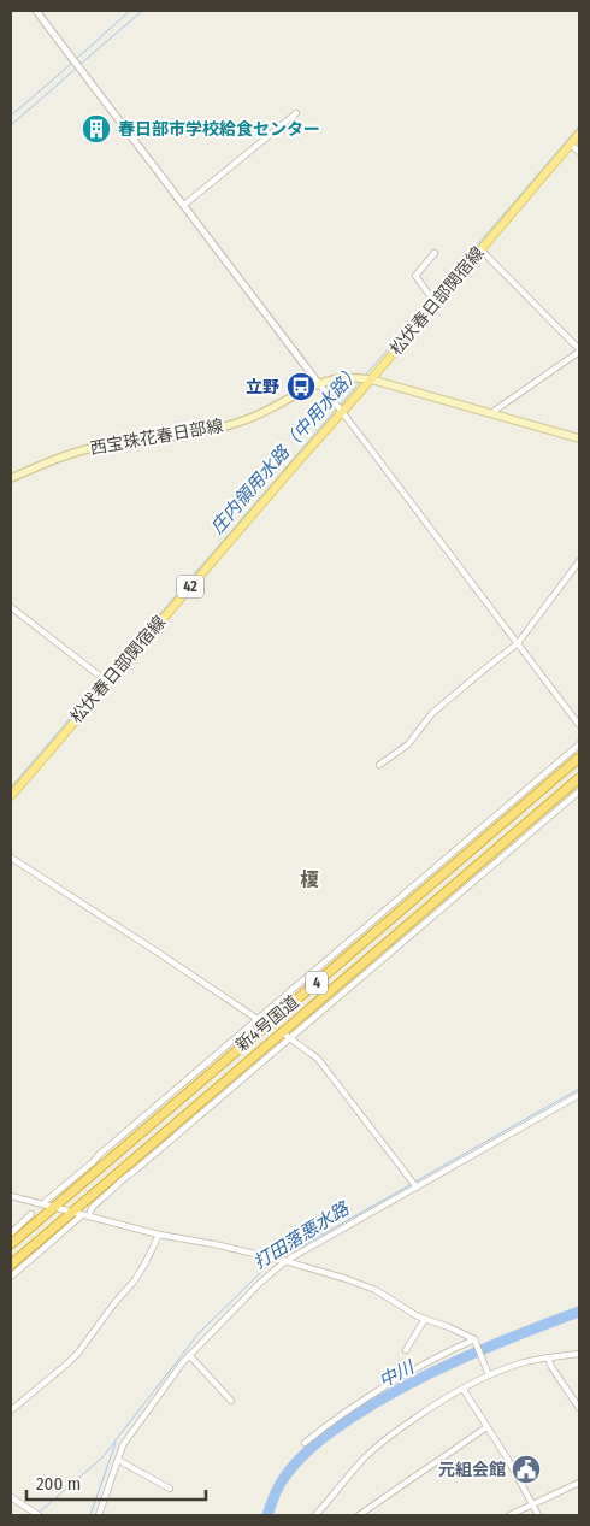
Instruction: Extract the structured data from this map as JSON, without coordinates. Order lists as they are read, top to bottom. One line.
{"streets":{"highway":["4","新4号国道"],"main road":["松伏春日部関宿線","西宝珠花春日部線","42"]},"crossings":[["松伏春日部関宿線","西宝珠花春日部線"]],"districts":["榎"],"water":["庄内領用水路（中用水路）","打田落悪水路","中川"],"places":{"building":["春日部市学校給食センター"],"bus stop":["立野"],"public building":["元組会館"]},"scale_bar":"200 m"}
